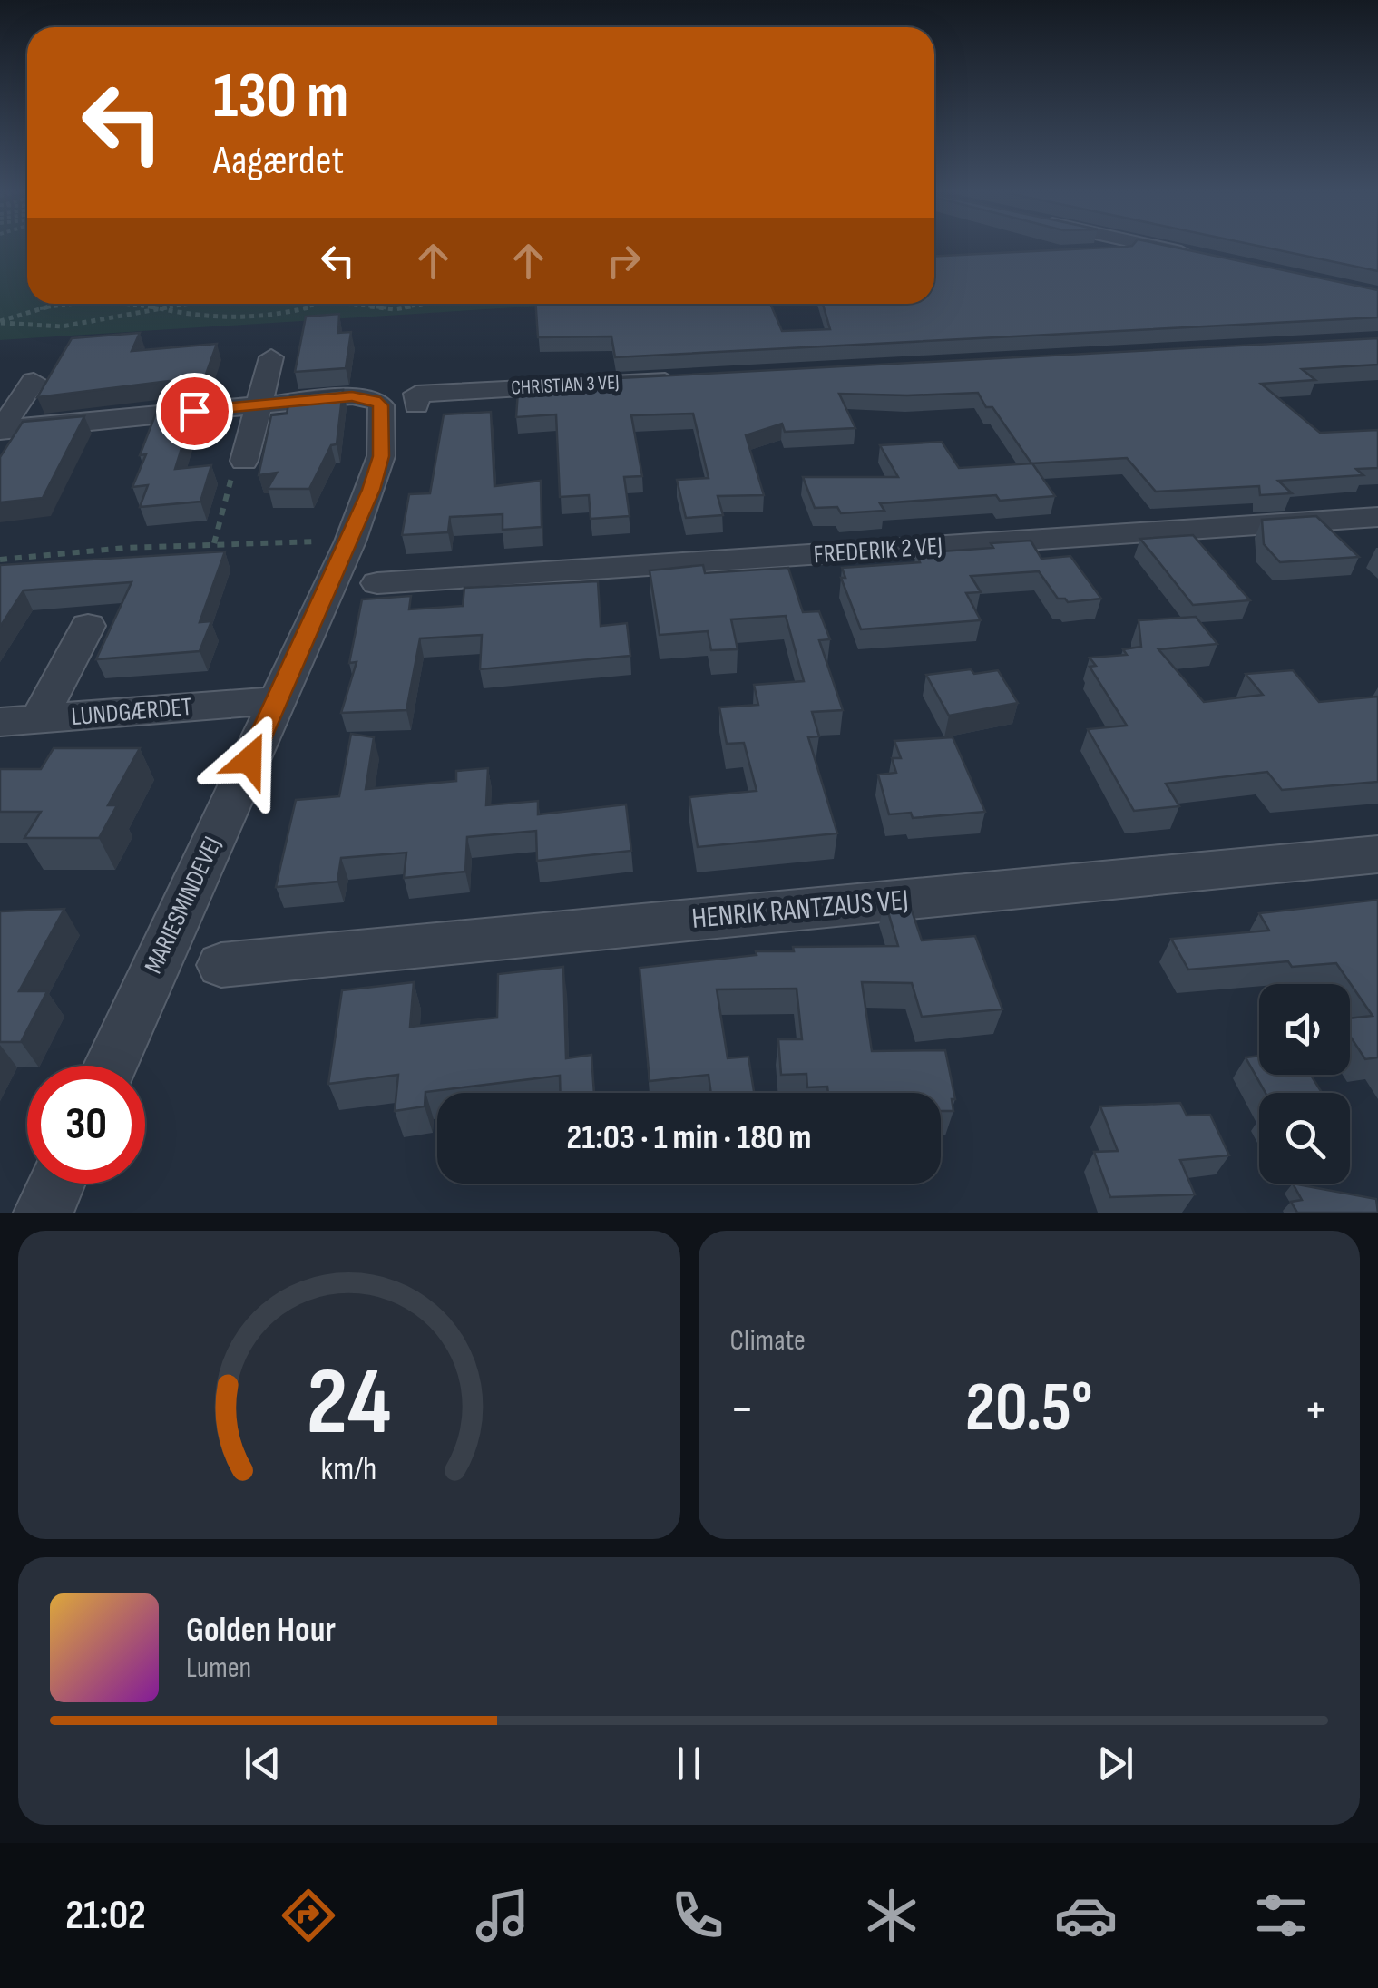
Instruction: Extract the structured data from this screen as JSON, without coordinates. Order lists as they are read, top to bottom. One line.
{"streets":{"street":["CHRISTIAN 3 VEJ","FREDERIK 2 VEJ","LUNDGÆRDET","MARIESMINDEVEJ","HENRIK RANTZAUS VEJ"]},"crossings":[["CHRISTIAN 3 VEJ","MARIESMINDEVEJ"],["LUNDGÆRDET","MARIESMINDEVEJ"]],"page":{"turn":["130 m","Aagærdet"],"limit":"30","trip":"21:03 · 1 min · 180 m","tile":"Climate","heat":["−","20.5°","+"],"song":["Golden Hour","Lumen"],"tabs":"21:02","gauge":["24","km/h"]}}
